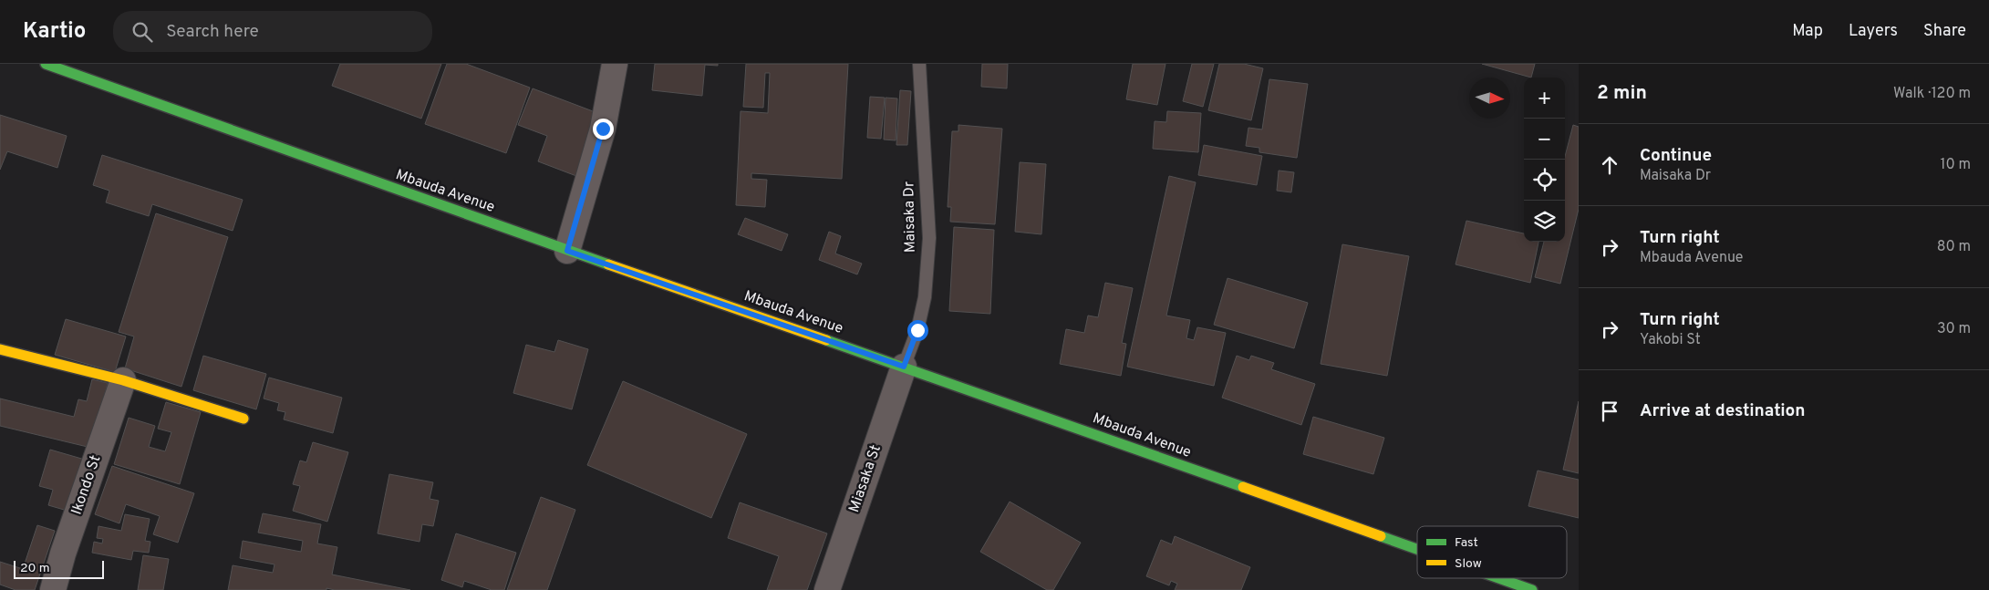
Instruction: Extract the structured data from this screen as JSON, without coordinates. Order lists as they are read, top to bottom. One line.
{"streets":{"street":["Mbauda Avenue","Miasaka St","Ikondo St"],"lane":["Maisaka Dr"]},"crossings":[["Mbauda Avenue","Maisaka Dr"],["Mbauda Avenue","Miasaka St"],["Maisaka Dr","Miasaka St"]],"legend":["Fast","Slow"],"scale_bar":"20 m","north":"right","page":{"header":"Kartio","search":"Search here","nav":["Map","Layers","Share"],"heading":["2 min","Walk · 120 m"],"map_buttons":["+","−"],"list":[["Continue","Maisaka Dr","10 m"],["Turn right","Mbauda Avenue","80 m"],["Turn right","Yakobi St","30 m"],"Arrive at destination"],"scale":"20 m"}}
